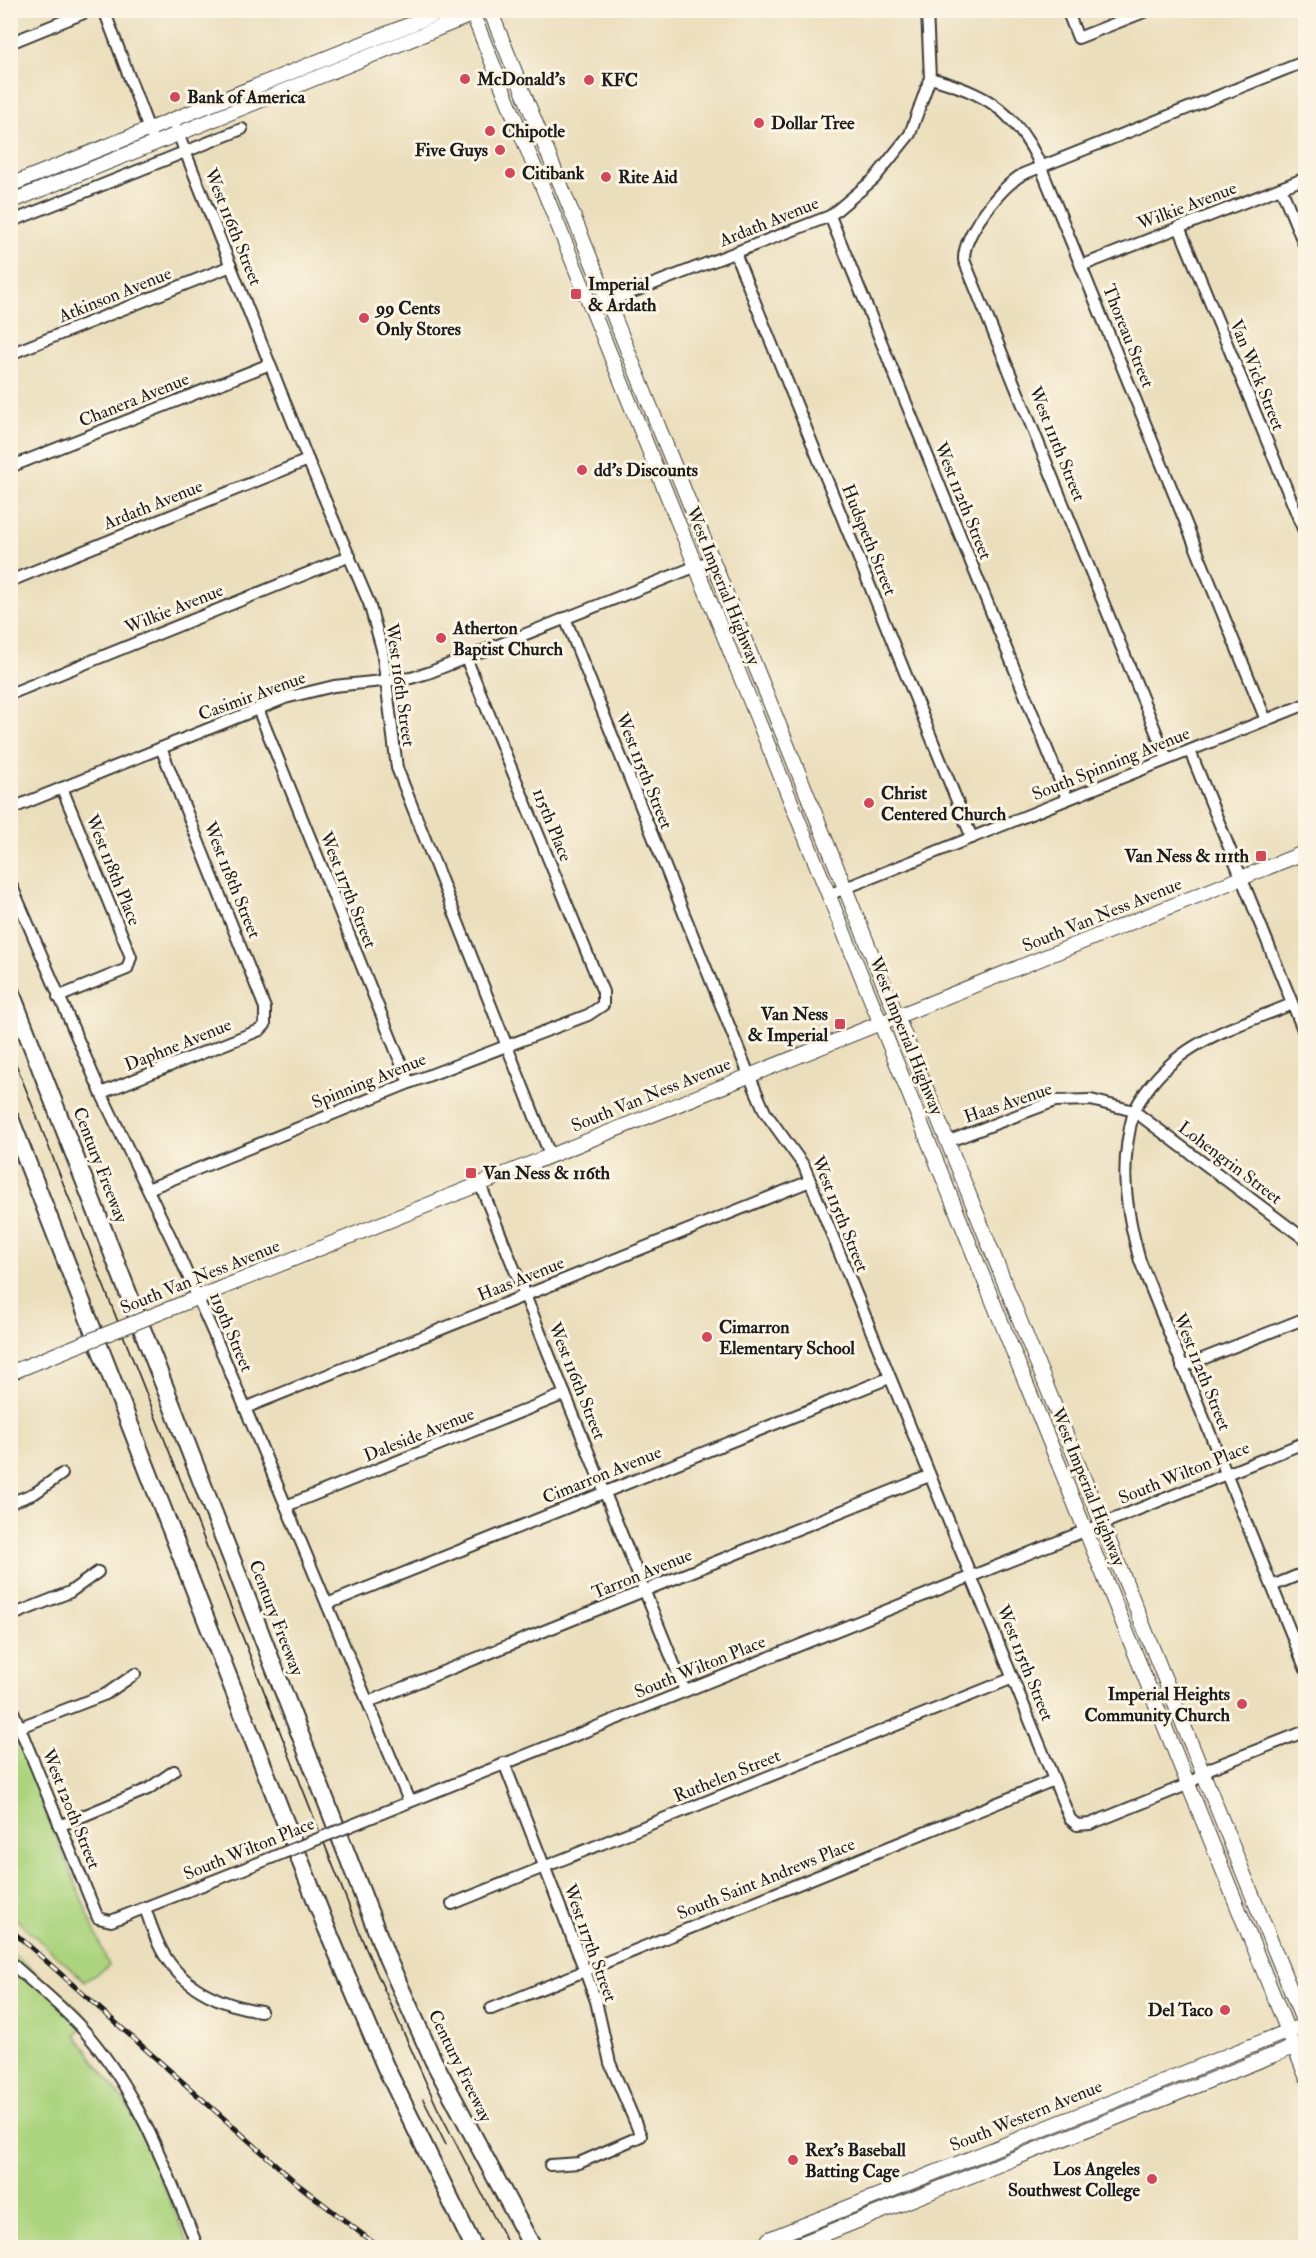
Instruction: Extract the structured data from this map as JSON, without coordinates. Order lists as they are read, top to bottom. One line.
{"streets":{"highway":["Century Freeway"],"main road":["West Imperial Highway","South Van Ness Avenue","South Western Avenue"],"street":["Wilkie Avenue","Ardath Avenue","West 116th Street","Atkinson Avenue","Thoreau Street","Van Wick Street","Chanera Avenue","West 111th Street","West 112th Street","Hudspeth Street","Casimir Avenue","South Spinning Avenue","West 115th Street","115th Place","West 118th Place","West 118th Street","West 117th Street","Daphne Avenue","Spinning Avenue","Haas Avenue","Lohengrin Street","119th Street","Daleside Avenue","South Wilton Place","Cimarron Avenue","Tarron Avenue","Ruthelen Street","West 120th Street","South Saint Andrews Place"]},"crossings":[["Wilkie Avenue","West 116th Street"],["Wilkie Avenue","Thoreau Street"],["Wilkie Avenue","Van Wick Street"],["Ardath Avenue","West 116th Street"],["Ardath Avenue","Thoreau Street"],["Ardath Avenue","West 112th Street"],["Ardath Avenue","Hudspeth Street"],["Ardath Avenue","West Imperial Highway"],["West 116th Street","Atkinson Avenue"],["West 116th Street","Chanera Avenue"],["West 116th Street","Casimir Avenue"],["West 116th Street","South Van Ness Avenue"],["West 116th Street","Spinning Avenue"],["West 116th Street","Haas Avenue"],["West 116th Street","Daleside Avenue"],["West 116th Street","South Wilton Place"],["West 116th Street","Cimarron Avenue"],["West 116th Street","Tarron Avenue"],["Thoreau Street","West 111th Street"],["Thoreau Street","South Spinning Avenue"],["West 111th Street","South Spinning Avenue"],["West 112th Street","South Spinning Avenue"],["West 112th Street","Haas Avenue"],["West 112th Street","Lohengrin Street"],["West 112th Street","South Wilton Place"],["Hudspeth Street","South Spinning Avenue"],["West Imperial Highway","Casimir Avenue"],["West Imperial Highway","South Spinning Avenue"],["West Imperial Highway","West 115th Street"],["West Imperial Highway","South Van Ness Avenue"],["West Imperial Highway","Haas Avenue"],["West Imperial Highway","South Wilton Place"],["West Imperial Highway","South Western Avenue"],["Casimir Avenue","West 115th Street"],["Casimir Avenue","115th Place"],["Casimir Avenue","West 118th Place"],["Casimir Avenue","West 118th Street"],["Casimir Avenue","West 117th Street"],["West 115th Street","South Van Ness Avenue"],["West 115th Street","Haas Avenue"],["West 115th Street","South Wilton Place"],["West 115th Street","Cimarron Avenue"],["West 115th Street","Tarron Avenue"],["West 115th Street","Ruthelen Street"],["West 115th Street","South Saint Andrews Place"],["115th Place","Spinning Avenue"],["West 118th Place","119th Street"],["West 118th Street","Daphne Avenue"],["West 117th Street","Spinning Avenue"],["West 117th Street","South Wilton Place"],["West 117th Street","Ruthelen Street"],["West 117th Street","South Saint Andrews Place"],["South Van Ness Avenue","119th Street"],["Daphne Avenue","119th Street"],["Spinning Avenue","119th Street"],["Haas Avenue","Lohengrin Street"],["Haas Avenue","119th Street"],["119th Street","Daleside Avenue"],["119th Street","South Wilton Place"],["119th Street","Cimarron Avenue"],["119th Street","Tarron Avenue"],["South Wilton Place","West 120th Street"]],"places":{"other":["McDonald's","KFC","Bank of America","Dollar Tree","Chipotle","Five Guys","Citibank","Rite Aid","99 Cents Only Stores","dd's Discounts","Atherton Baptist Church","Christ Centered Church","Cimarron Elementary School","Imperial Heights Community Church","Del Taco","Rex's Baseball Batting Cage","Los Angeles Southwest College"],"transit":["Imperial & Ardath","Van Ness & 111th","Van Ness & Imperial","Van Ness & 116th"]}}
